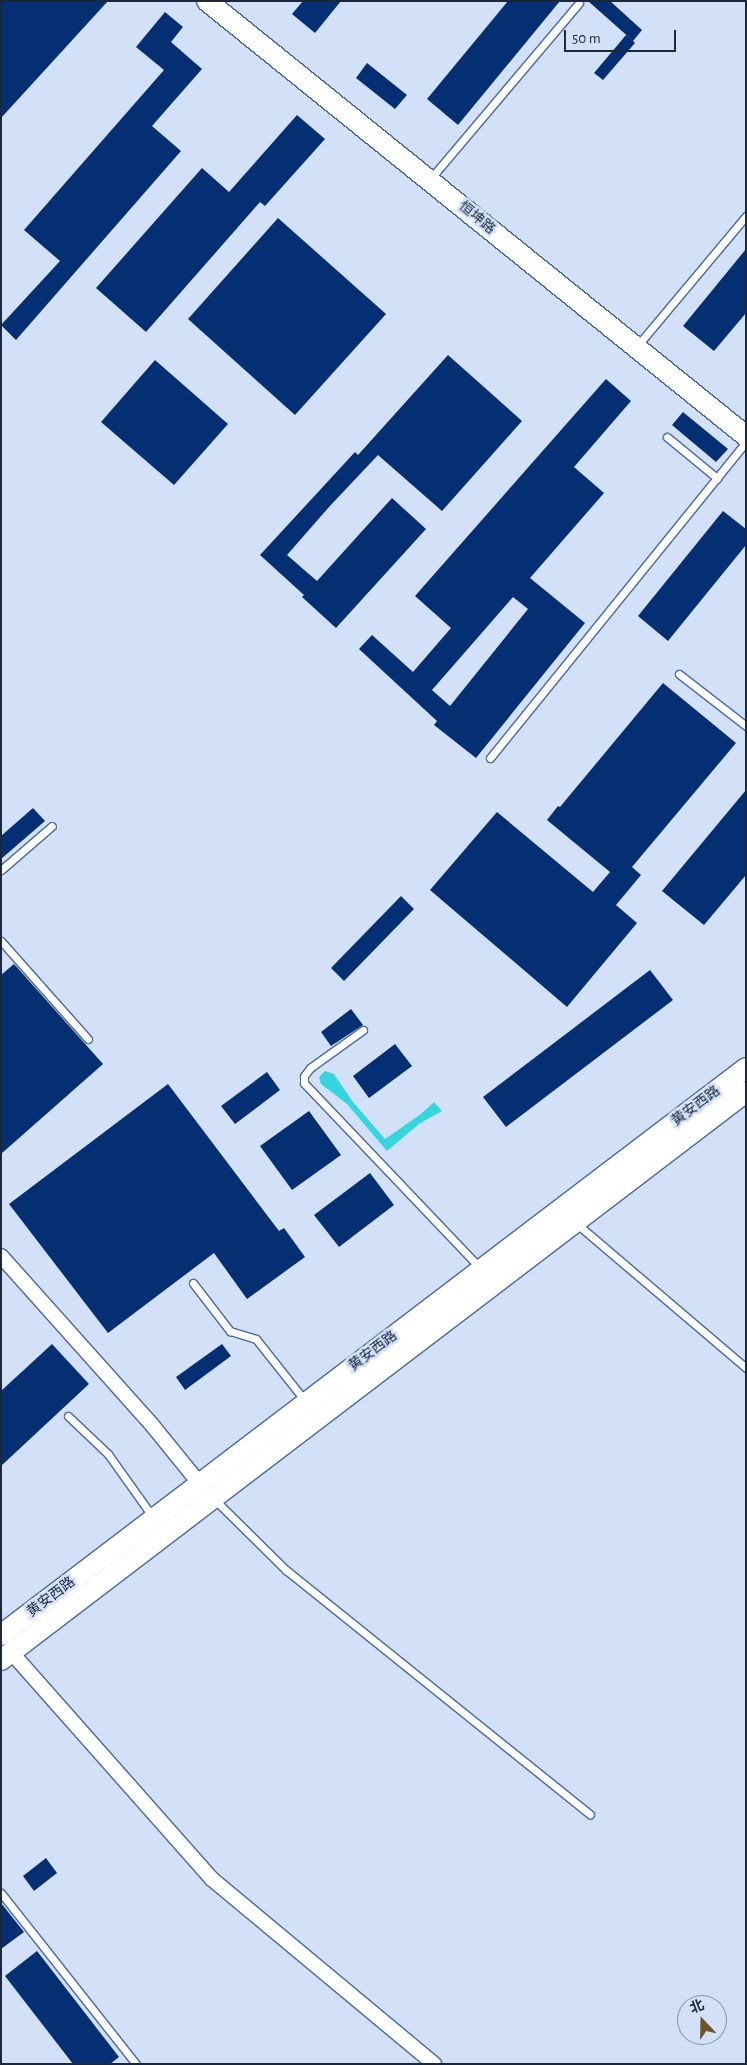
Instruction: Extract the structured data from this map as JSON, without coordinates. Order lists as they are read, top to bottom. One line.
{"streets":{"street":["恒坤路","黄安西路"]},"scale_bar":"50 m","north":"top"}
